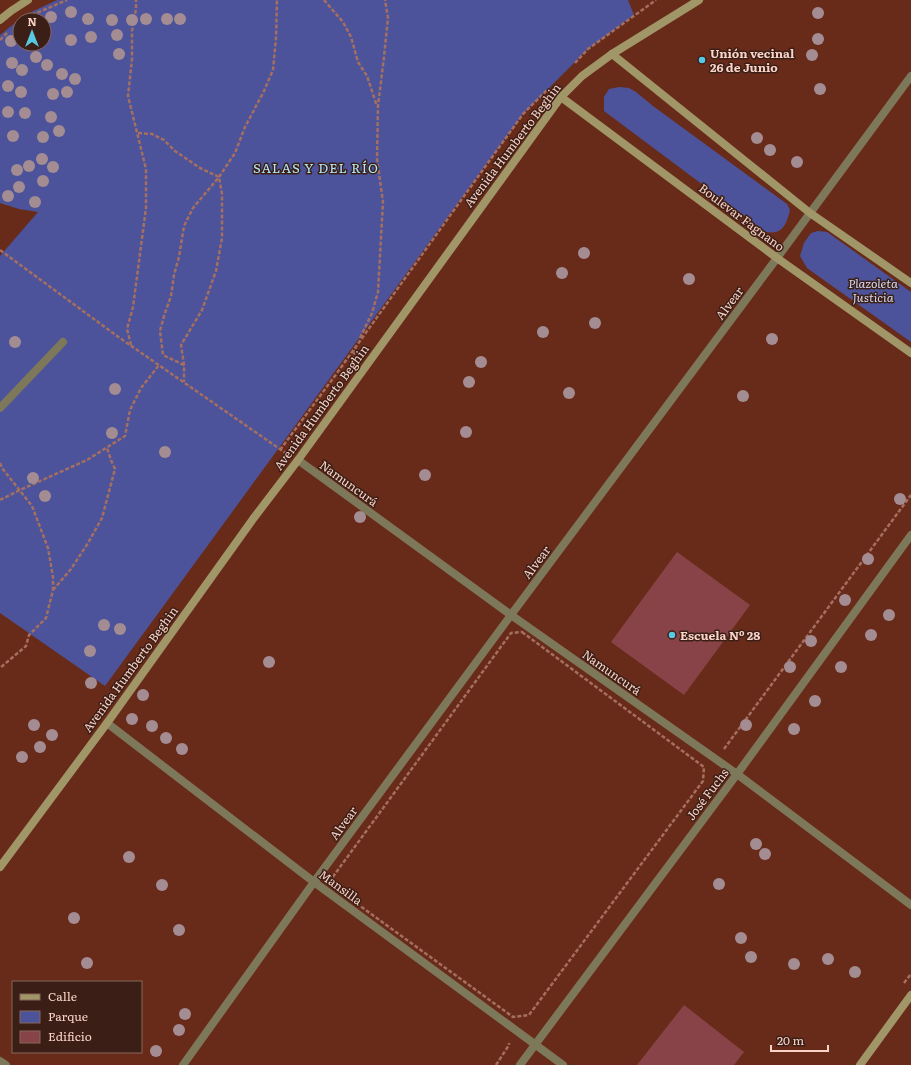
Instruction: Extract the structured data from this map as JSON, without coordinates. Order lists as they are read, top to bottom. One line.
{"streets":{"street":["Avenida Humberto Beghin","Boulevar Fagnano","Alvear","Namuncurá","José Fuchs","Mansilla"]},"crossings":[["Avenida Humberto Beghin","Boulevar Fagnano"],["Avenida Humberto Beghin","Namuncurá"],["Avenida Humberto Beghin","Mansilla"],["Boulevar Fagnano","Alvear"],["Alvear","Namuncurá"],["Alvear","Mansilla"],["Namuncurá","José Fuchs"],["José Fuchs","Mansilla"]],"districts":["SALAS Y DEL RÍO"],"parks":["Plazoleta Justicia"],"places":["Unión vecinal 26 de Junio","Escuela Nº 28"],"legend":["Calle","Parque","Edificio"],"scale_bar":"20 m","north":"top"}
